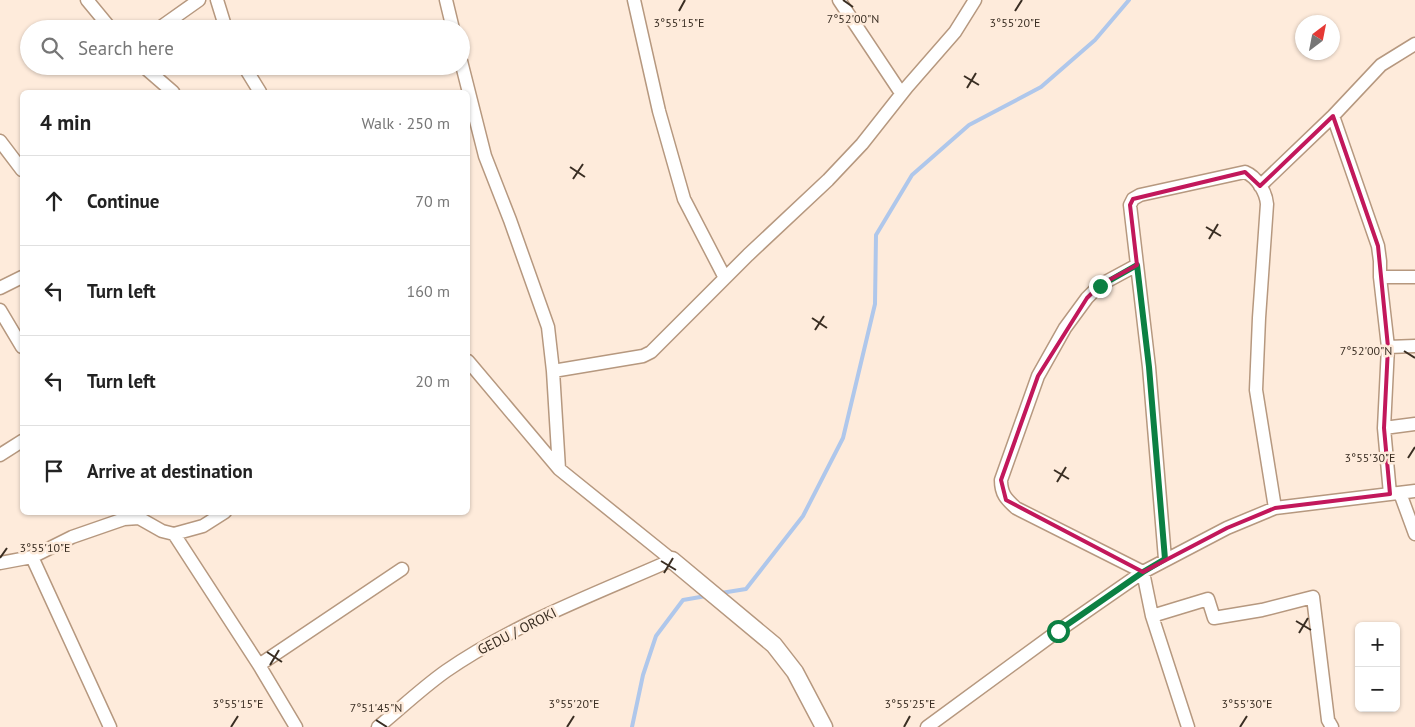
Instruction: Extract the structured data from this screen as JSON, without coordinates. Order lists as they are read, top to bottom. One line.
{"streets":{"street":["GEDU / OROKI"]},"north":"top right","page":{"search":"Search here","heading":["4 min","Walk · 250 m"],"list":[["Continue","70 m"],["Turn left","160 m"],["Turn left","20 m"],"Arrive at destination"],"map_buttons":["+","−"]},"coordinates":["7°52'00\"N","3°55'15\"E","3°55'20\"E","3°55'30\"E","3°55'10\"E","3°55'25\"E","7°51'45\"N"]}
